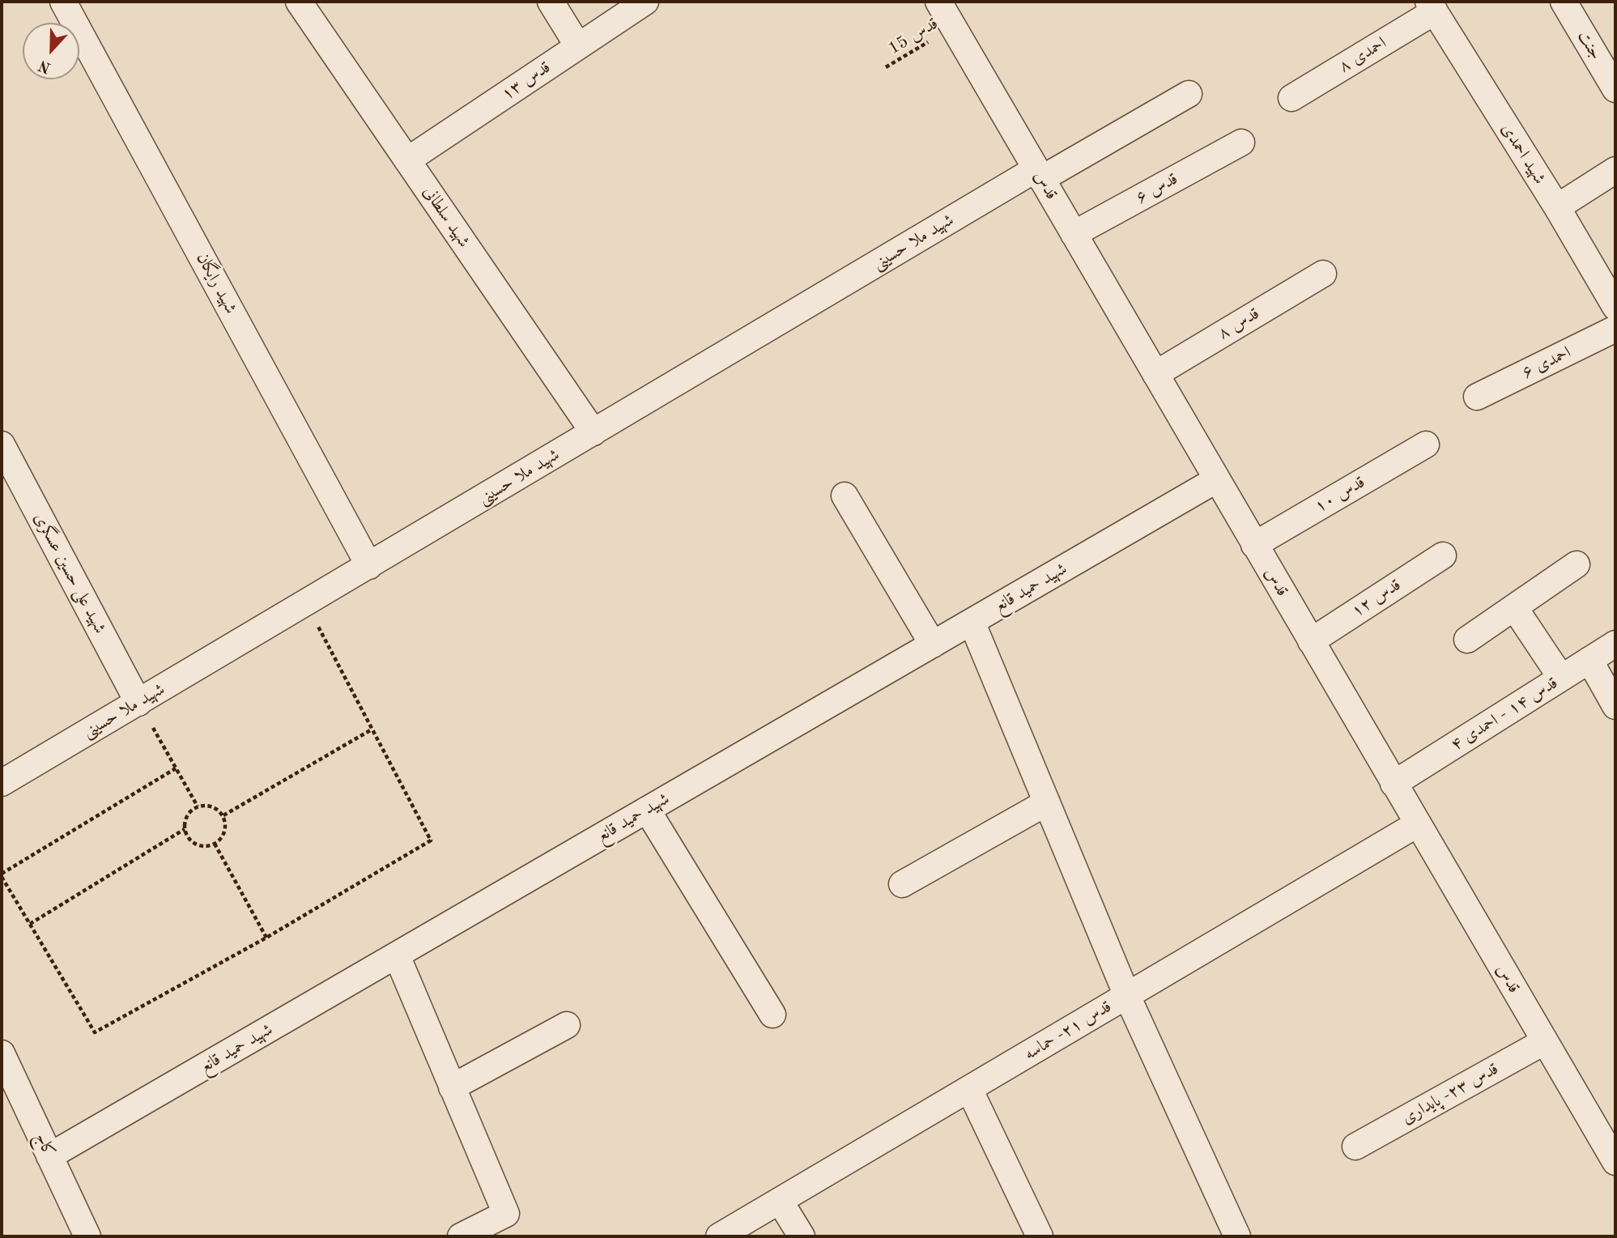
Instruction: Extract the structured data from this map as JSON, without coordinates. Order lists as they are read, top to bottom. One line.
{"streets":{"street":["جنت","احمدی ۸","قدس ۱۳","شهید احمدی","قدس","قدس ۶","شهید سلطانی","شهید ملا حسینی","شهید رایگان","قدس ۸","احمدی ۶","قدس ۱۰","شهید علی حسین عسگری","شهید حمید قانع","قدس ۱۲","قدس ۱۴ - احمدی ۴","قدس ۲۱- حماسه","قدس ۲۳- پایداری","کاج"],"path":["قدس 15"]},"crossings":[["قدس 15","قدس"],["احمدی ۸","شهید احمدی"],["قدس ۱۳","شهید سلطانی"],["قدس","قدس ۶"],["قدس","شهید ملا حسینی"],["قدس","قدس ۸"],["قدس","قدس ۱۰"],["قدس","شهید حمید قانع"],["قدس","قدس ۱۲"],["قدس","قدس ۱۴ - احمدی ۴"],["قدس","قدس ۲۱- حماسه"],["قدس","قدس ۲۳- پایداری"],["شهید سلطانی","شهید ملا حسینی"],["شهید ملا حسینی","شهید رایگان"],["شهید ملا حسینی","شهید علی حسین عسگری"],["شهید حمید قانع","کاج"]],"north":"bottom"}
